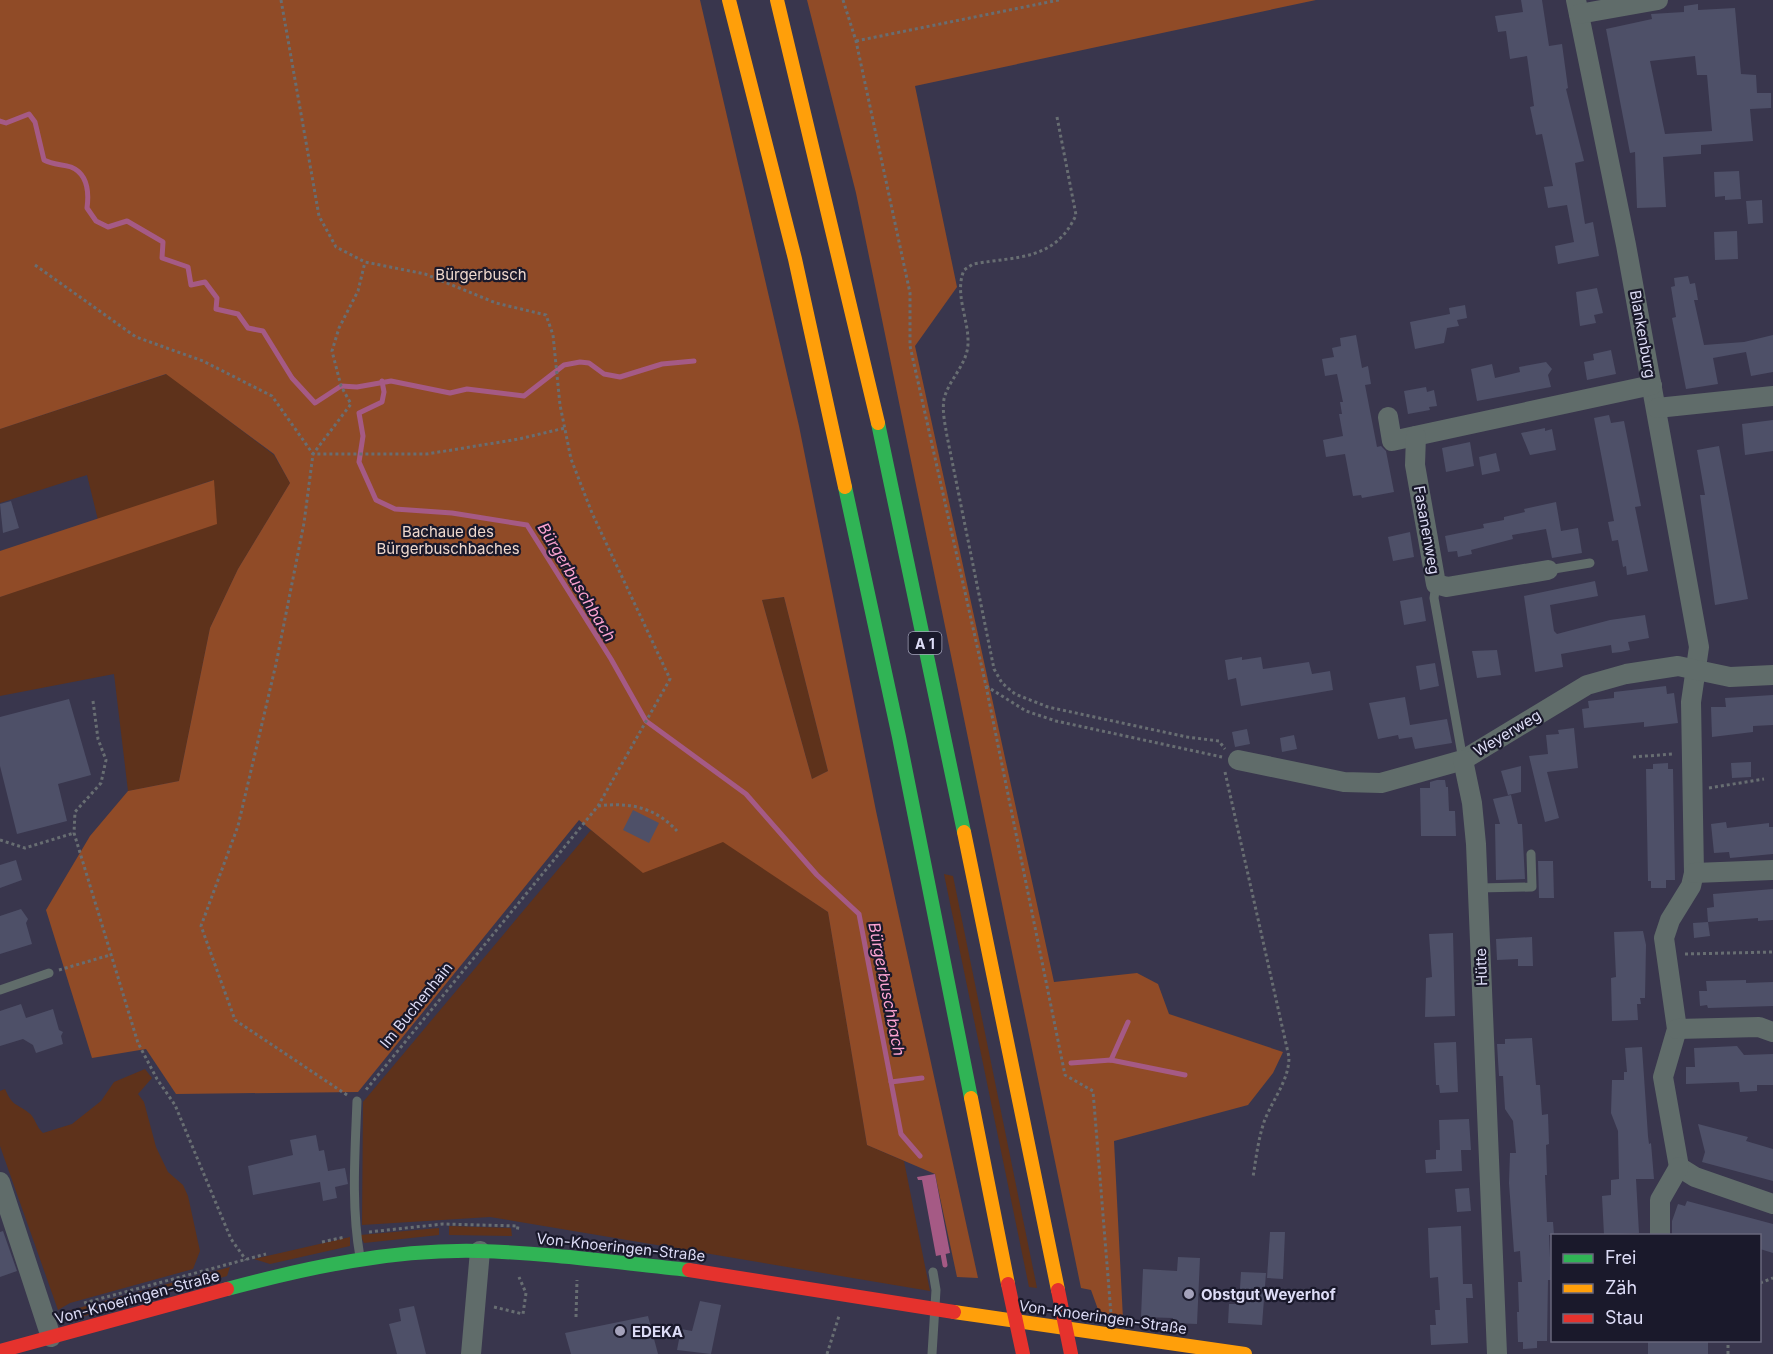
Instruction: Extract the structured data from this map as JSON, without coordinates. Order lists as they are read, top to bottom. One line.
{"streets":{"main road":["A 1","Von-Knoeringen-Straße"],"street":["Blankenburg","Fasanenweg","Weyerweg","Hütte"],"path":["Im Buchenhain"]},"crossings":[["Blankenburg","Weyerweg"],["Fasanenweg","Hütte"],["Weyerweg","Hütte"]],"water":["Bürgerbuschbach"],"parks":["Bürgerbusch","Bachaue des Bürgerbuschbaches"],"places":["Obstgut Weyerhof","EDEKA"],"legend":["Frei","Zäh","Stau"]}
